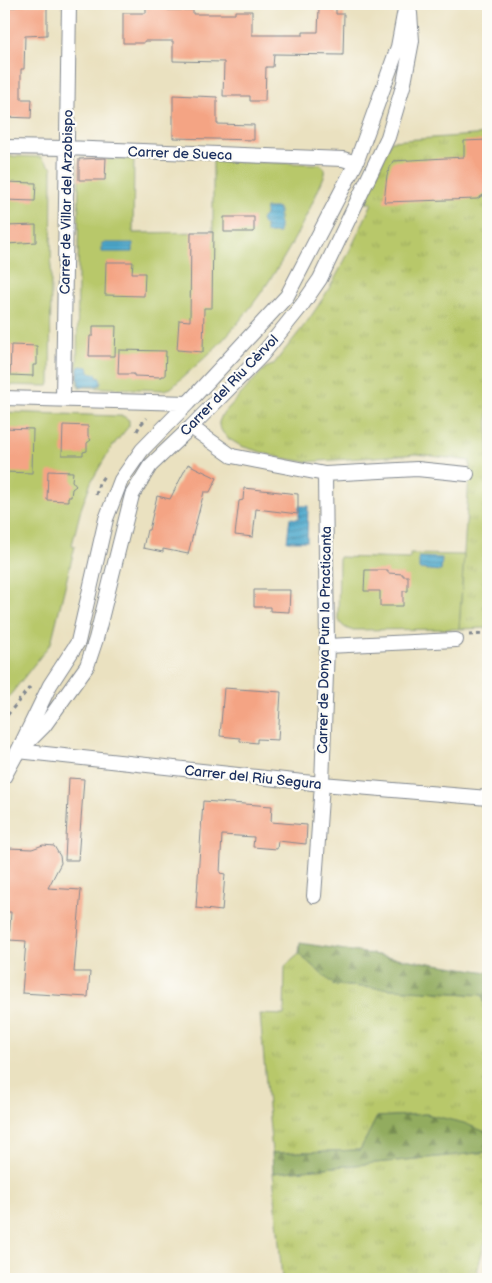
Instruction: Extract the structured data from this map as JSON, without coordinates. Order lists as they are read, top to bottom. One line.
{"streets":{"street":["Carrer de Sueca","Carrer de Villar del Arzobispo","Carrer del Riu Cèrvol","Carrer de Donya Pura la Practicanta","Carrer del Riu Segura"]},"crossings":[["Carrer de Sueca","Carrer de Villar del Arzobispo"],["Carrer de Sueca","Carrer del Riu Cèrvol"],["Carrer del Riu Cèrvol","Carrer del Riu Segura"],["Carrer de Donya Pura la Practicanta","Carrer del Riu Segura"]]}
